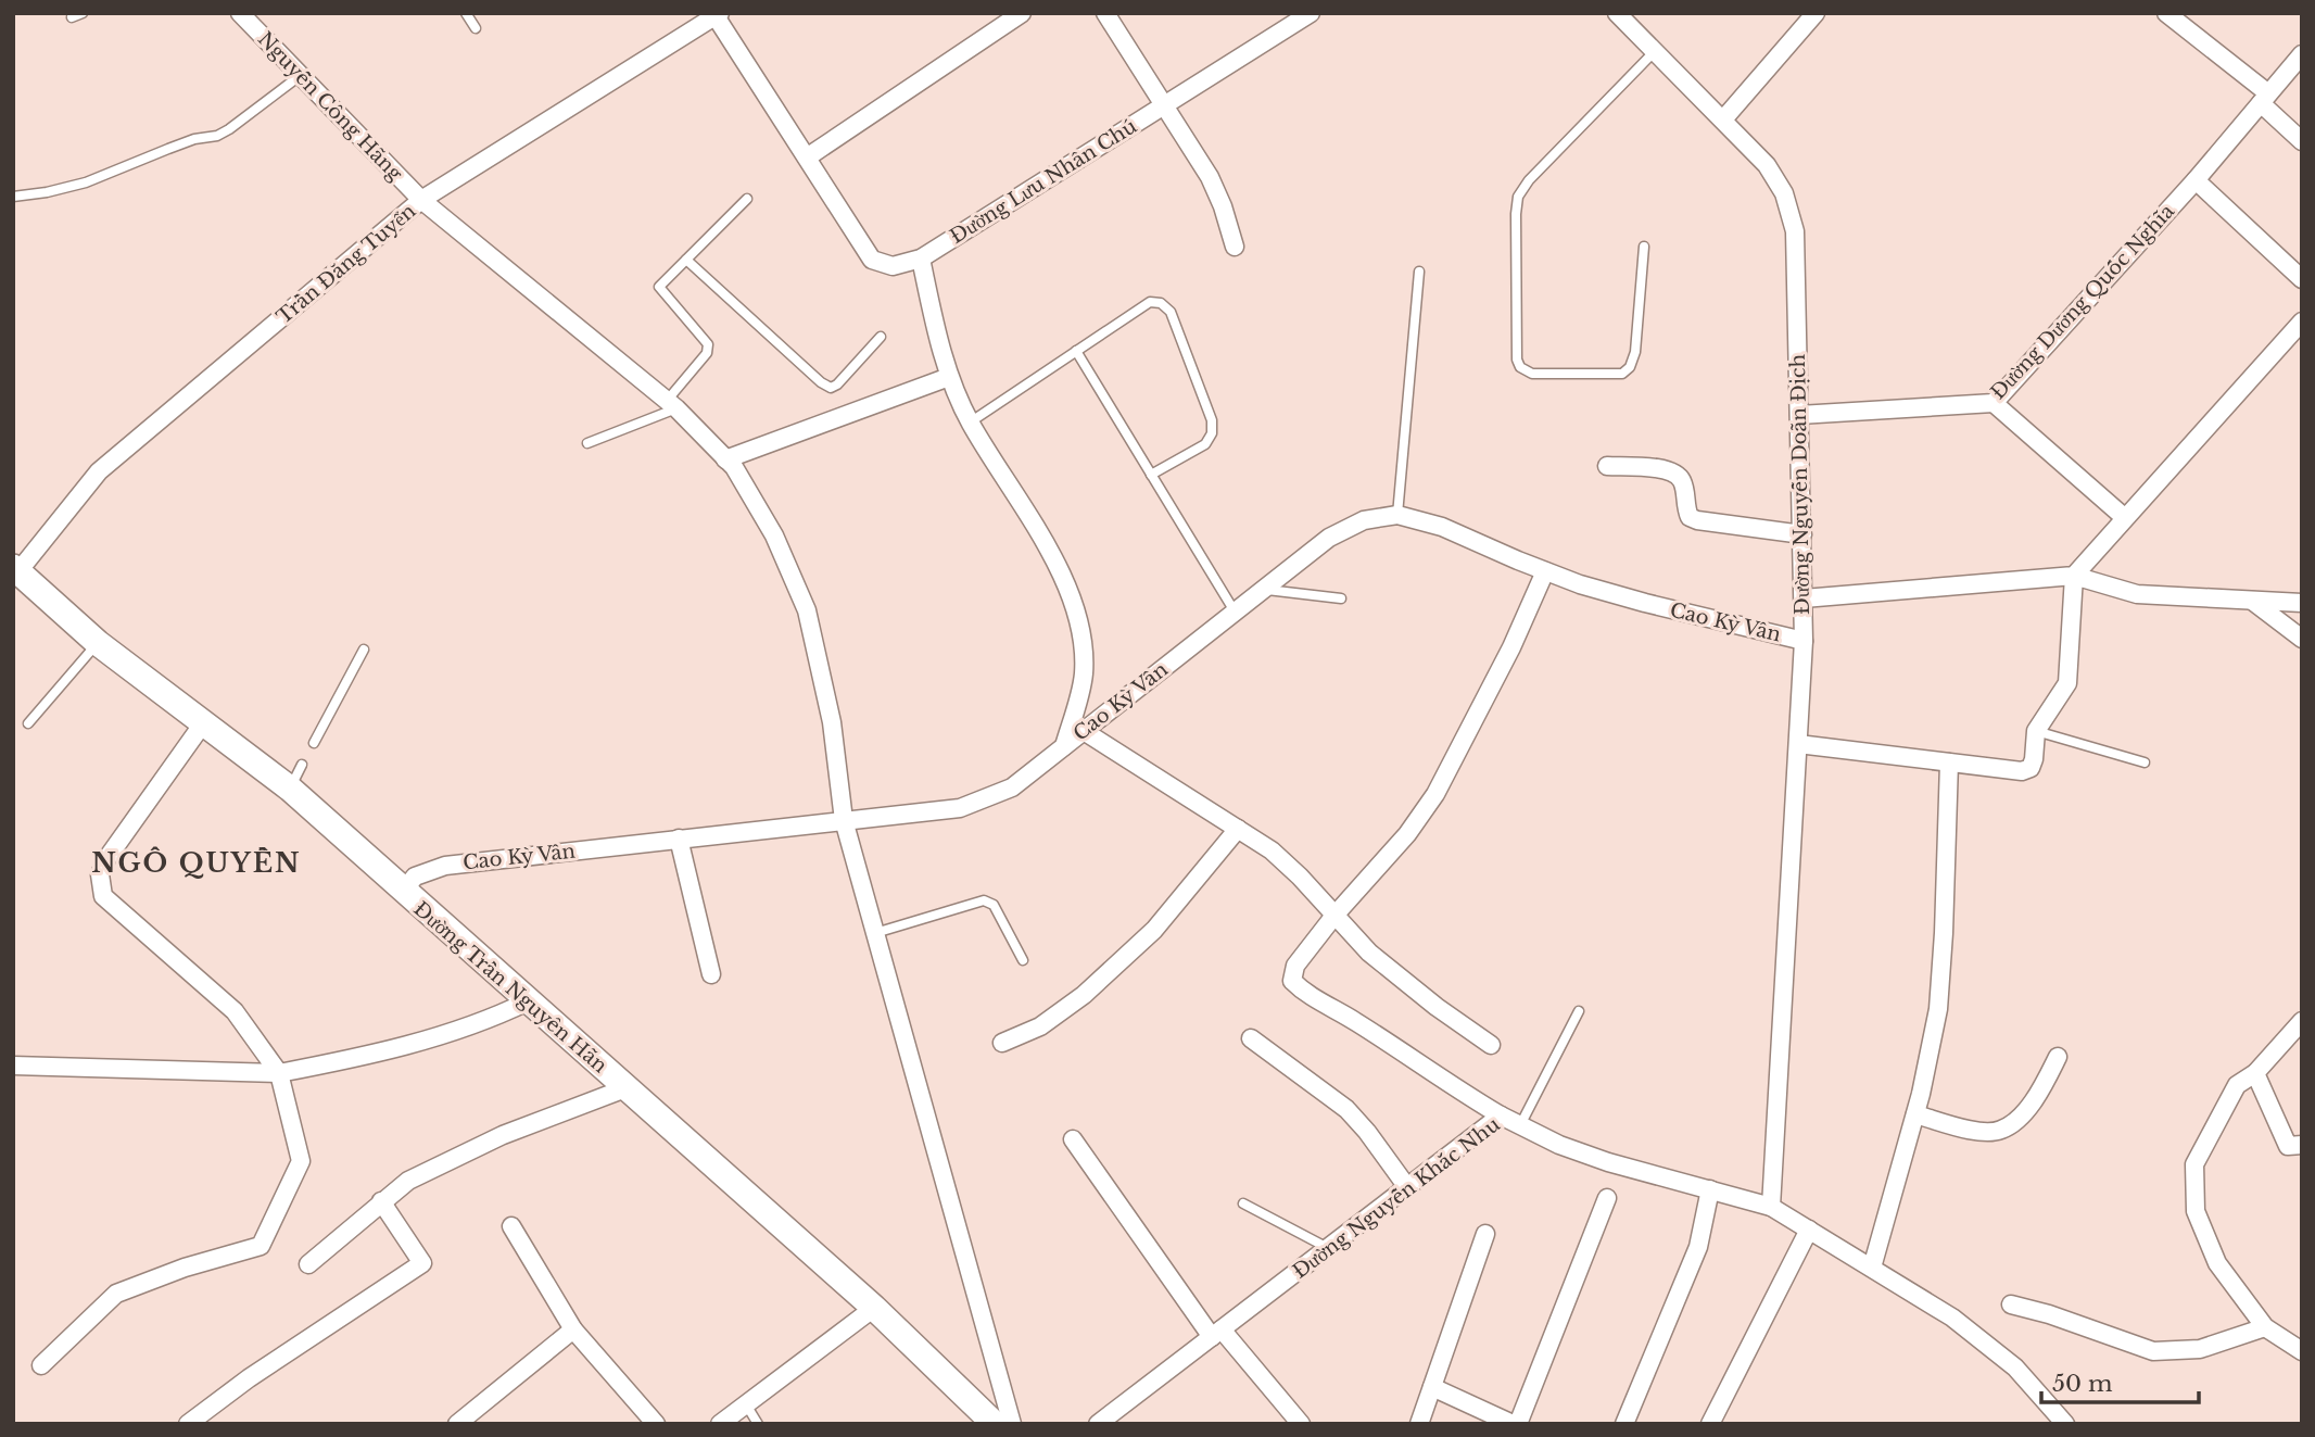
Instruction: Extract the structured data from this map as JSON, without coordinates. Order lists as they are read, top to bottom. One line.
{"streets":{"street":["Nguyễn Công Hãng","Đường Lưu Nhân Chú","Trần Đăng Tuyển","Đường Dương Quốc Nghĩa","Đường Nguyễn Doãn Địch","Cao Kỳ Vân","Đường Trần Nguyên Hãn","Đường Nguyễn Khắc Nhu"]},"crossings":[["Nguyễn Công Hãng","Trần Đăng Tuyển"],["Nguyễn Công Hãng","Cao Kỳ Vân"],["Đường Lưu Nhân Chú","Trần Đăng Tuyển"],["Trần Đăng Tuyển","Đường Trần Nguyên Hãn"],["Đường Dương Quốc Nghĩa","Đường Nguyễn Doãn Địch"],["Đường Nguyễn Doãn Địch","Cao Kỳ Vân"],["Đường Nguyễn Doãn Địch","Đường Nguyễn Khắc Nhu"],["Cao Kỳ Vân","Đường Trần Nguyên Hãn"]],"districts":["NGÔ QUYỀN"],"scale_bar":"50 m"}
